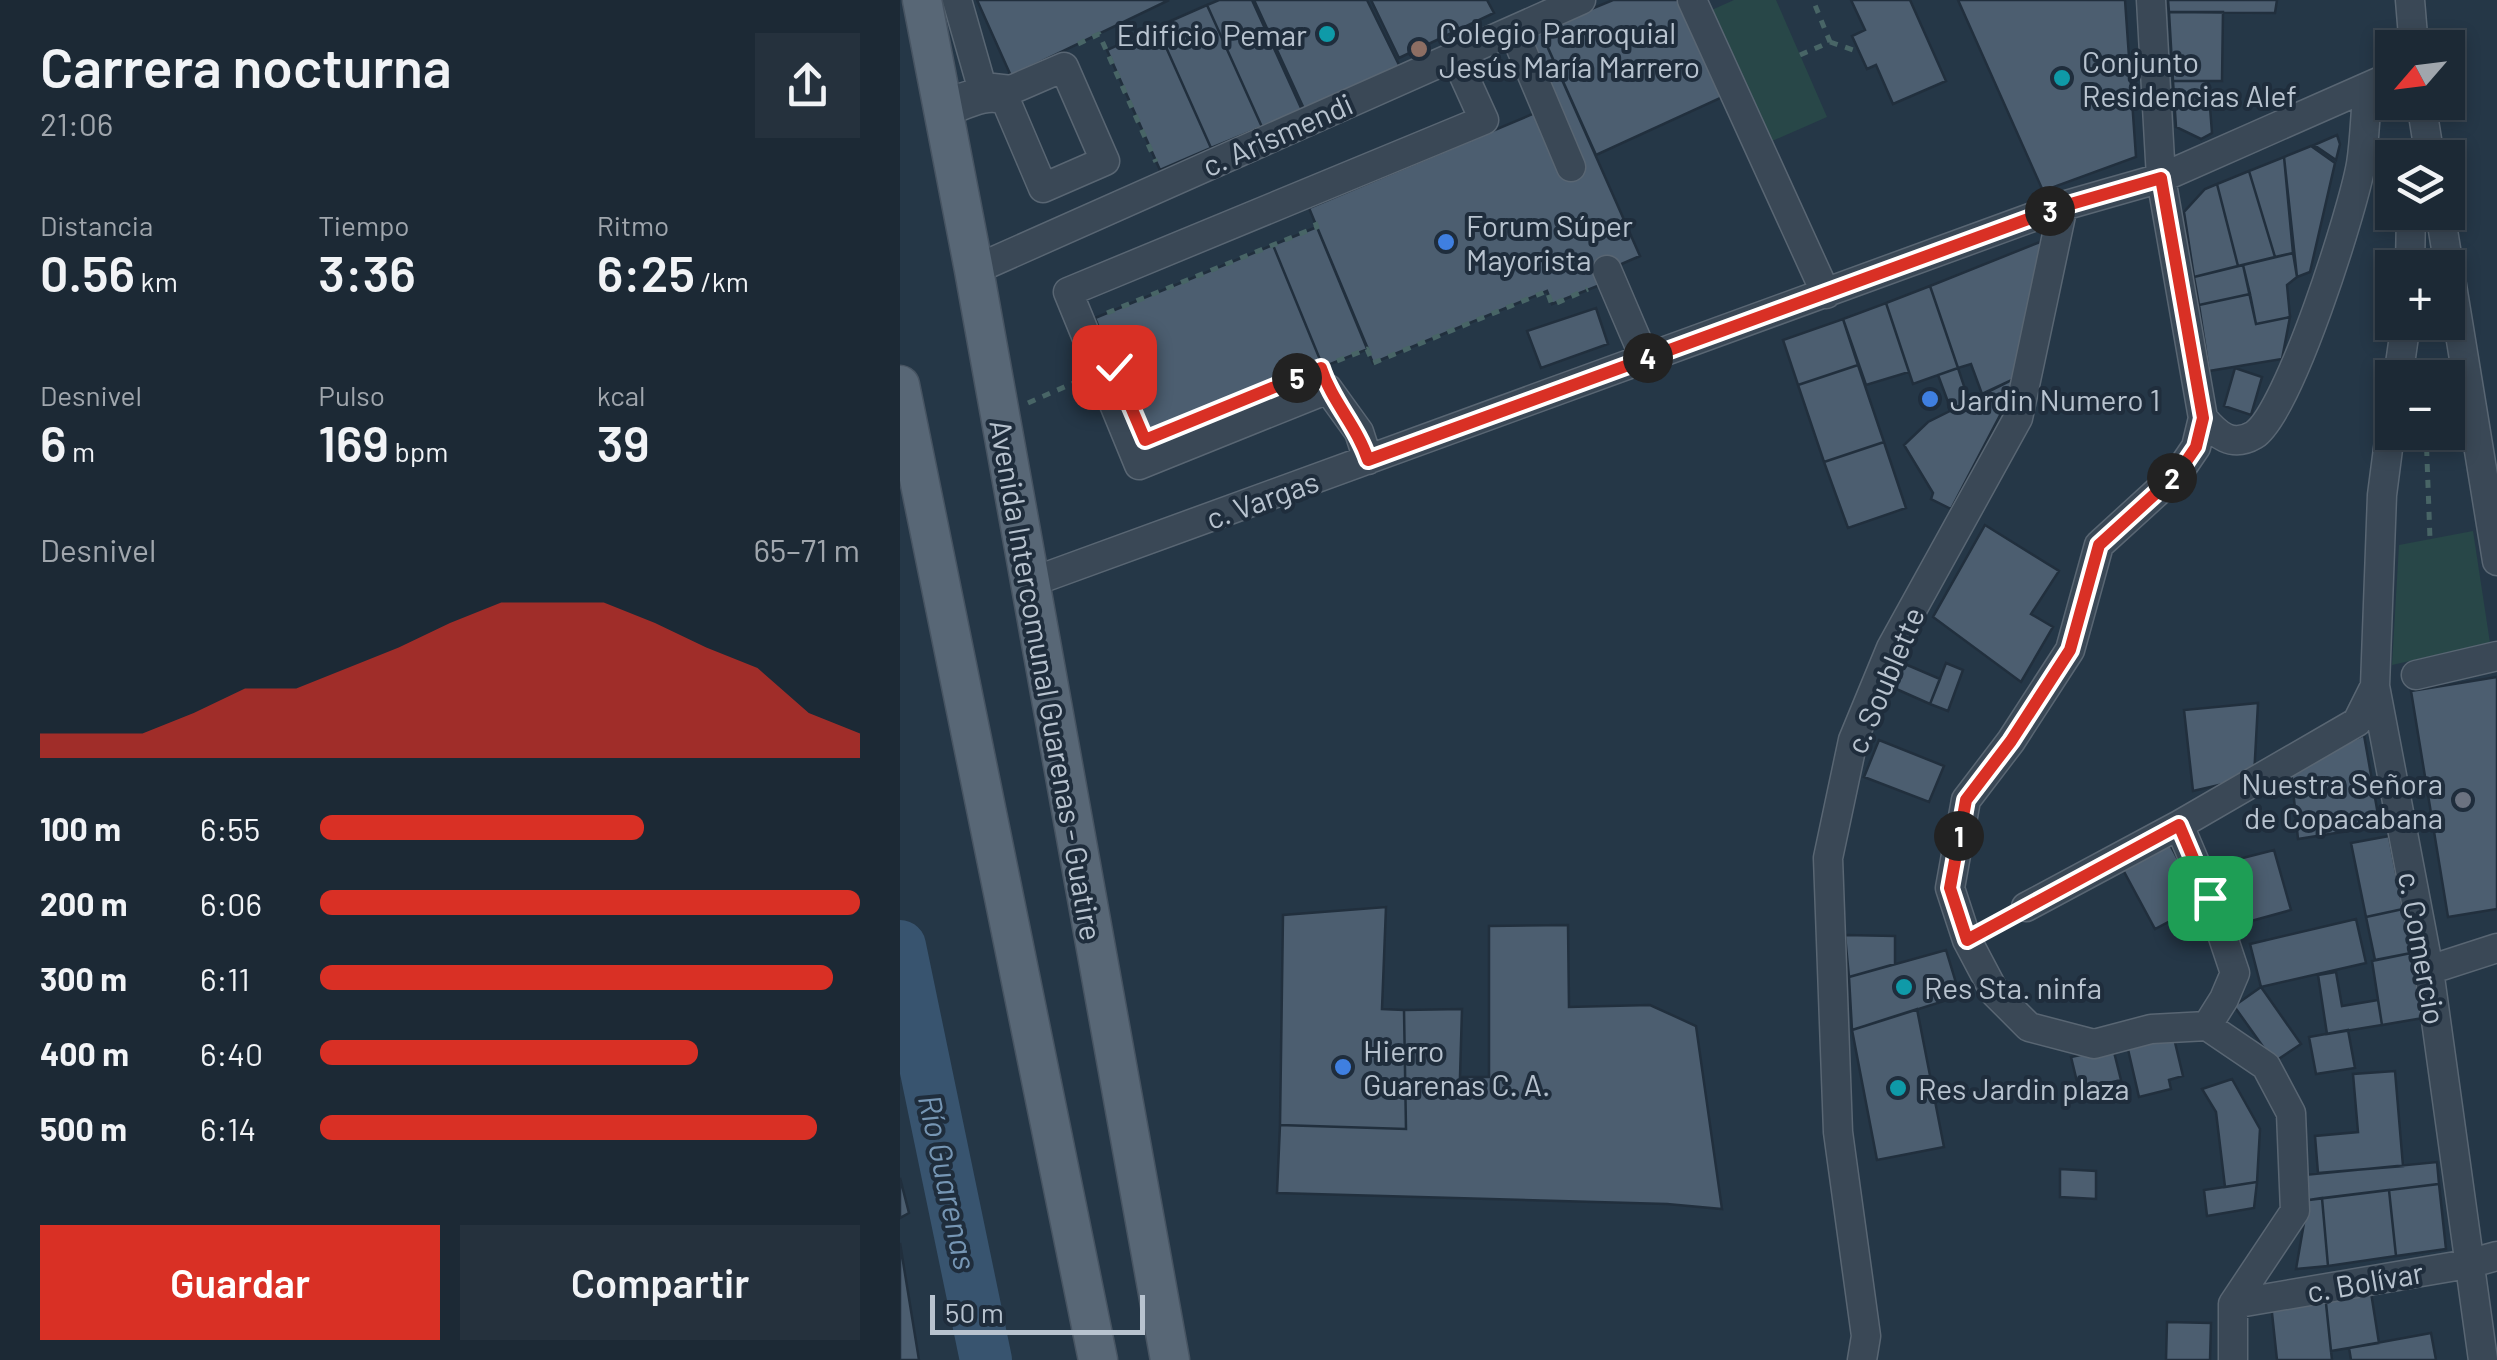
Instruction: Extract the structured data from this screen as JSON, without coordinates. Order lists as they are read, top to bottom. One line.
{"streets":{"main road":["Avenida Intercomunal Guarenas - Guatire"],"street":["c. Arismendi","c. Vargas","c. Soublette","c. Comercio","c. Bolívar"]},"crossings":[["c. Arismendi","Avenida Intercomunal Guarenas - Guatire"],["c. Vargas","Avenida Intercomunal Guarenas - Guatire"],["c. Vargas","c. Soublette"],["c. Comercio","c. Bolívar"]],"water":["Río Guarenas"],"places":["Edificio Pemar","Colegio Parroquial Jesús María Marrero","Conjunto Residencias Alef","Forum Súper Mayorista","Jardin Numero 1","Nuestra Señora de Copacabana","Res Sta. ninfa","Hierro Guarenas C. A.","Res Jardin plaza"],"scale_bar":"50 m","north":"bottom left","page":{"heading":["Carrera nocturna","21:06"],"map_buttons":["+","−"],"stats":[["Distancia","0.56 km"],["Tiempo","3:36"],["Ritmo","6:25 /km"],["Desnivel","6 m"],["Pulso","169 bpm"],["kcal","39"]],"pins":["3","4","5","2","1"],"chart":["Desnivel","65–71 m"],"list":[{"name":"100 m","note":"6:55"},{"name":"200 m","note":"6:06"},{"name":"300 m","note":"6:11"},{"name":"400 m","note":"6:40"},{"name":"500 m","note":"6:14"}],"buttons":["Guardar","Compartir"],"scale":"50 m"}}
